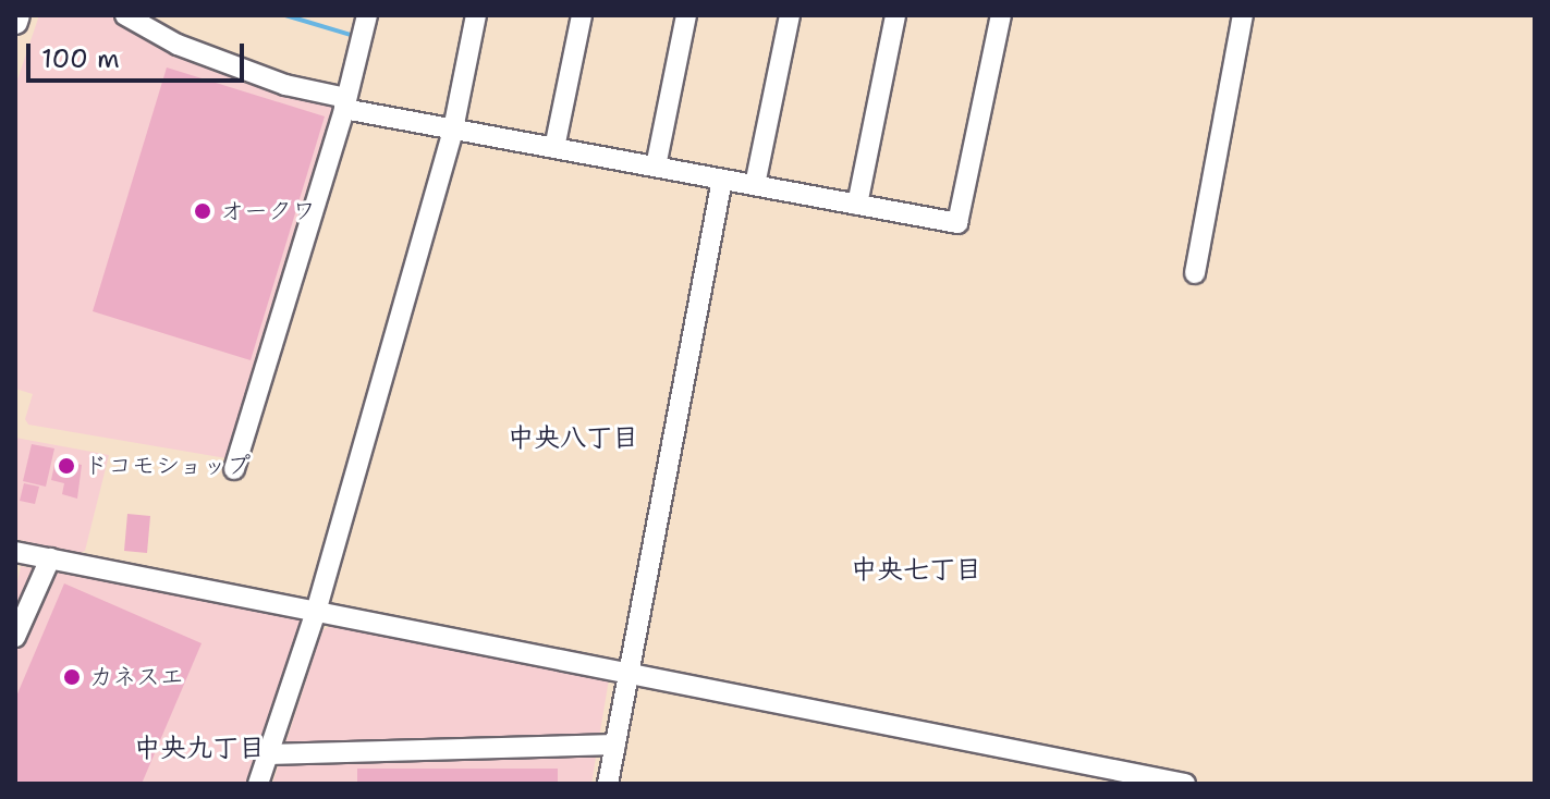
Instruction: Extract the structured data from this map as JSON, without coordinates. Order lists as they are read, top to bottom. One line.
{"districts":["中央八丁目","中央七丁目","中央九丁目"],"places":["オークワ","ドコモショップ","カネスエ"],"scale_bar":"100 m"}
